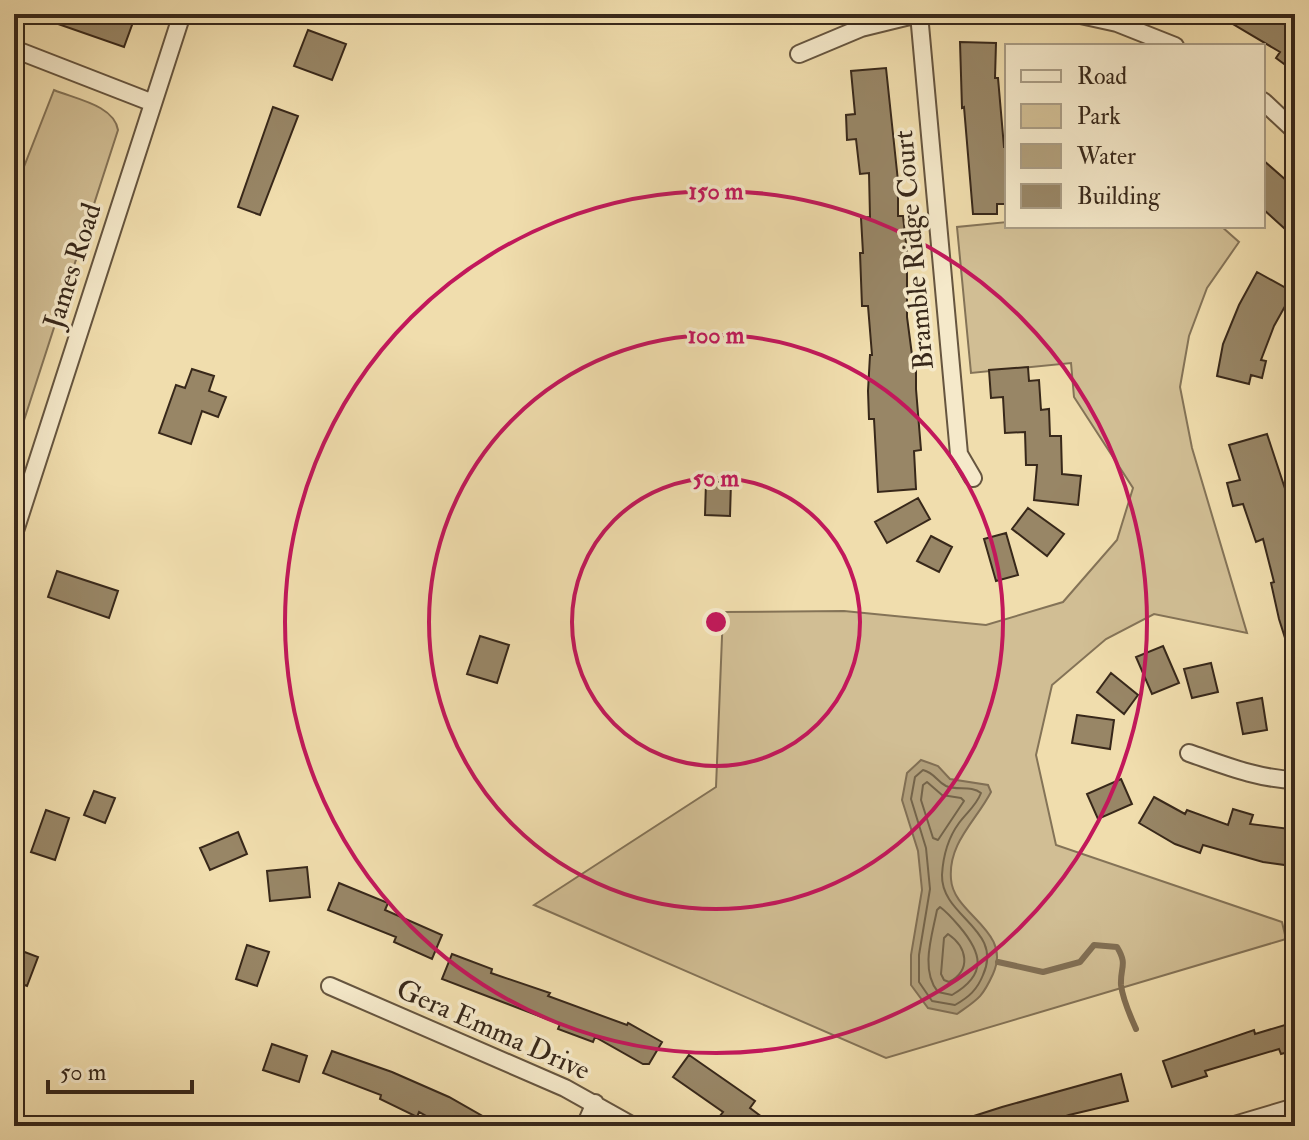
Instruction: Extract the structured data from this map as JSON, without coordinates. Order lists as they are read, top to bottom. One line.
{"streets":{"street":["Bramble Ridge Court","James Road","Gera Emma Drive"]},"legend":["Road","Park","Water","Building"],"scale_bar":"50 m","rings":["150 m","100 m","50 m"]}
